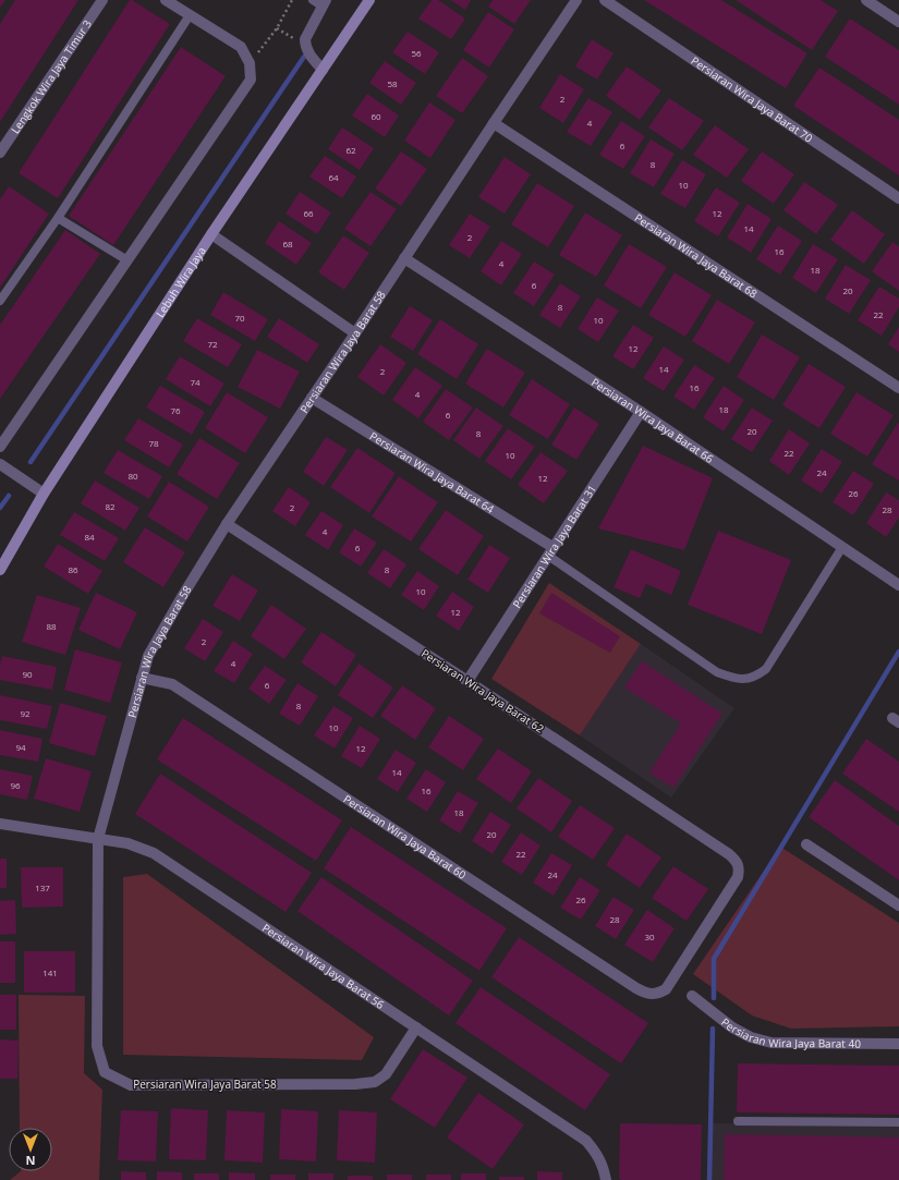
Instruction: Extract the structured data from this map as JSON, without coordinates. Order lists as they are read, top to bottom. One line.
{"streets":{"street":["Lengkok Wira Jaya Timur 3","Persiaran Wira Jaya Barat 70","Persiaran Wira Jaya Barat 68","Lebuh Wira Jaya","Persiaran Wira Jaya Barat 58","Persiaran Wira Jaya Barat 66","Persiaran Wira Jaya Barat 64","Persiaran Wira Jaya Barat 31","Persiaran Wira Jaya Barat 62","Persiaran Wira Jaya Barat 60","Persiaran Wira Jaya Barat 56","Persiaran Wira Jaya Barat 40"]},"crossings":[["Persiaran Wira Jaya Barat 68","Persiaran Wira Jaya Barat 58"],["Persiaran Wira Jaya Barat 58","Persiaran Wira Jaya Barat 66"],["Persiaran Wira Jaya Barat 58","Persiaran Wira Jaya Barat 64"],["Persiaran Wira Jaya Barat 58","Persiaran Wira Jaya Barat 62"],["Persiaran Wira Jaya Barat 58","Persiaran Wira Jaya Barat 60"],["Persiaran Wira Jaya Barat 58","Persiaran Wira Jaya Barat 56"],["Persiaran Wira Jaya Barat 66","Persiaran Wira Jaya Barat 31"],["Persiaran Wira Jaya Barat 64","Persiaran Wira Jaya Barat 31"],["Persiaran Wira Jaya Barat 31","Persiaran Wira Jaya Barat 62"],["Persiaran Wira Jaya Barat 62","Persiaran Wira Jaya Barat 60"]],"house_numbers":["56","58","2","60","4","6","62","8","64","10","66","12","14","2","68","16","4","18","6","20","8","22","70","10","72","12","14","2","74","16","4","18","76","6","20","8","78","22","10","24","80","12","26","82","2","28","4","84","6","86","8","10","12","88","2","4","90","6","8","92","10","94","12","14","96","16","18","20","22","24","137","26","28","30","141"],"north":"bottom"}
